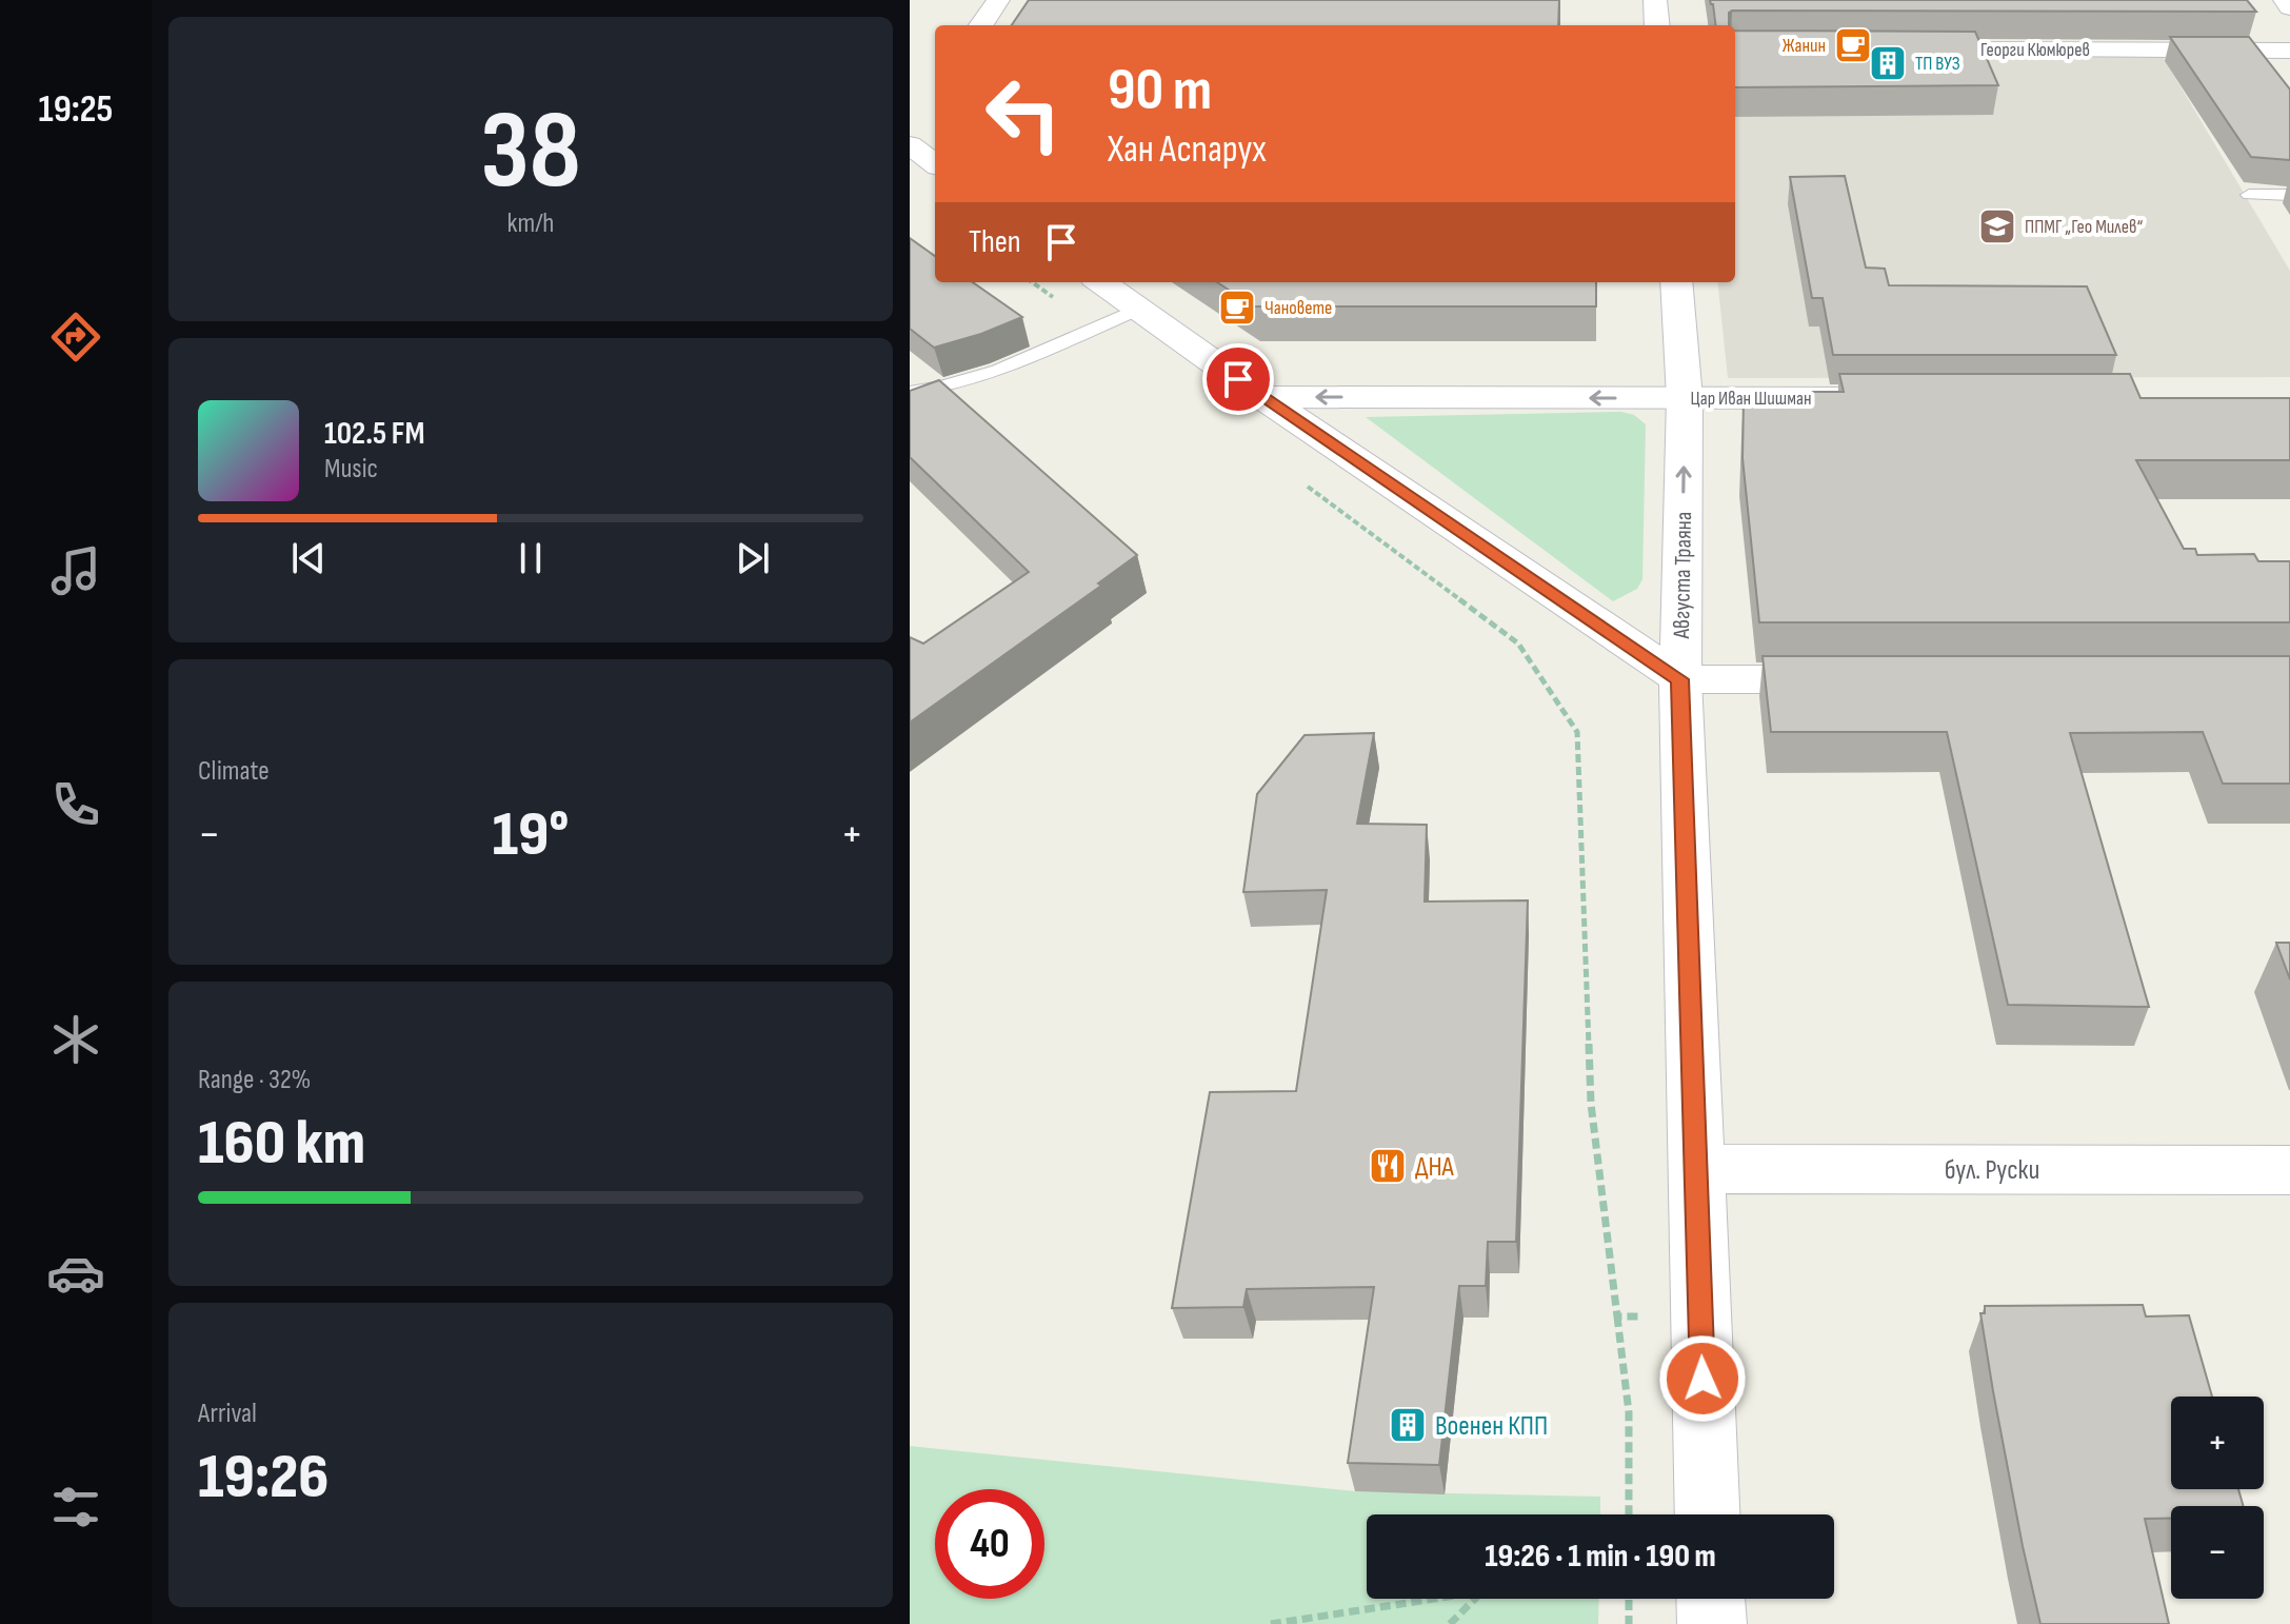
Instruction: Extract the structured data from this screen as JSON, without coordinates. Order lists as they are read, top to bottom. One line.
{"streets":{"street":["Георги Кюмюрев","Цар Иван Шишман","Августа Траяна","бул. Руски"]},"crossings":[["Цар Иван Шишман","Августа Траяна"],["Августа Траяна","бул. Руски"]],"one_way":["Цар Иван Шишман"],"places":{"cafe":["Жанин","Чановете"],"building":["ТП ВУЗ","Военен КПП"],"school or university":["ППМГ „Гео Милев“"],"restaurant":["ДНА"]},"page":{"tabs":"19:25","tile":[["38","km/h"],"Climate",["Range · 32%","160 km"],["Arrival","19:26"]],"turn":["90 m","Хан Аспарух"],"then":"Then","song":["102.5 FM","Music"],"heat":["−","19°","+"],"map_buttons":["+","−"],"limit":"40","trip":"19:26 · 1 min · 190 m"}}
